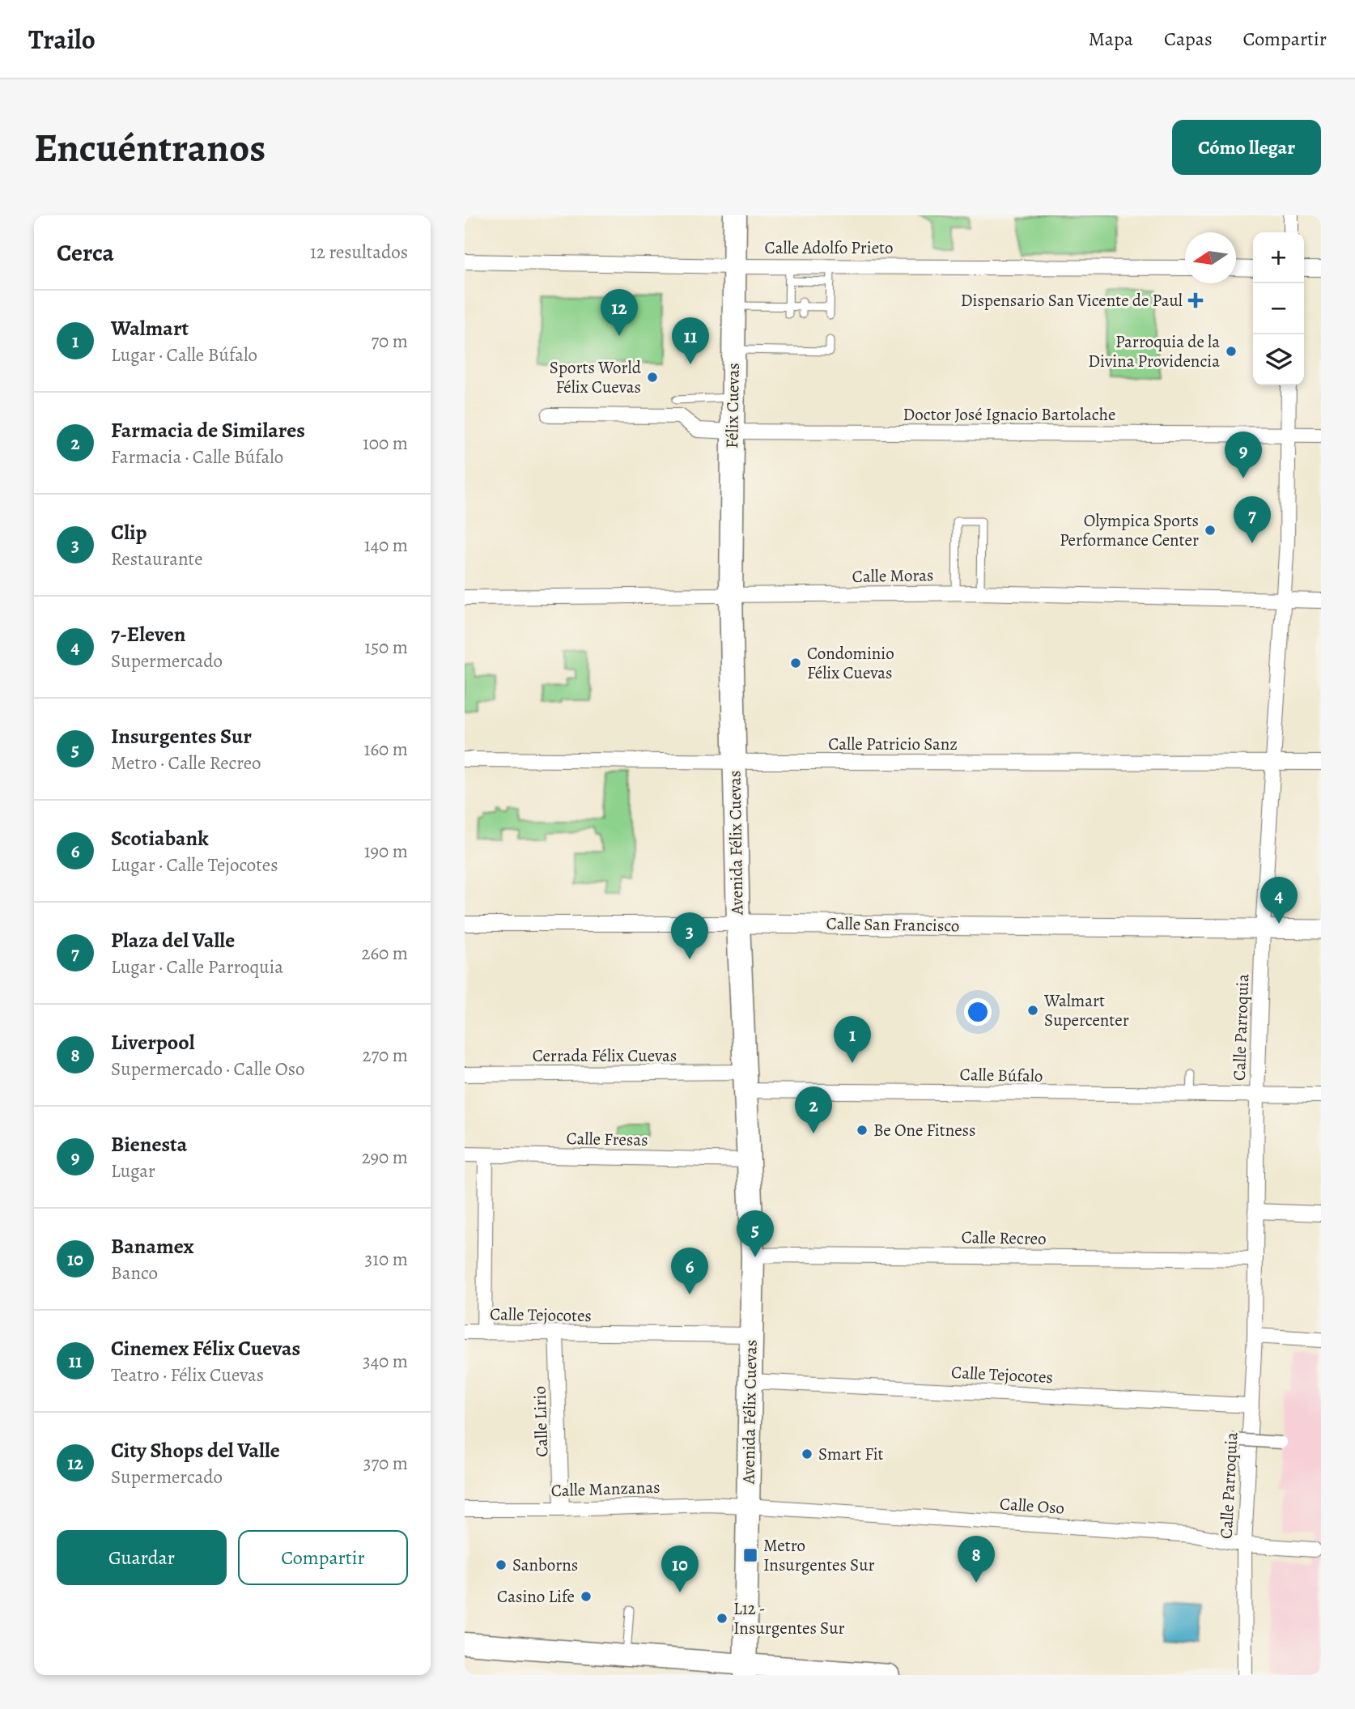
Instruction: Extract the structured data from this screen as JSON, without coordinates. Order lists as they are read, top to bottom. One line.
{"streets":{"main road":["Félix Cuevas","Avenida Félix Cuevas"],"street":["Calle Adolfo Prieto","Doctor José Ignacio Bartolache","Calle Moras","Calle Patricio Sanz","Calle San Francisco","Calle Parroquia","Cerrada Félix Cuevas","Calle Búfalo","Calle Fresas","Calle Recreo","Calle Tejocotes","Calle Lirio","Calle Manzanas","Calle Oso"]},"crossings":[["Calle Adolfo Prieto","Félix Cuevas"],["Félix Cuevas","Doctor José Ignacio Bartolache"],["Félix Cuevas","Calle Moras"],["Félix Cuevas","Avenida Félix Cuevas"],["Doctor José Ignacio Bartolache","Calle Parroquia"],["Calle Moras","Avenida Félix Cuevas"],["Calle Moras","Calle Parroquia"],["Calle Patricio Sanz","Avenida Félix Cuevas"],["Calle Patricio Sanz","Calle Parroquia"],["Avenida Félix Cuevas","Calle San Francisco"],["Avenida Félix Cuevas","Cerrada Félix Cuevas"],["Avenida Félix Cuevas","Calle Búfalo"],["Avenida Félix Cuevas","Calle Fresas"],["Avenida Félix Cuevas","Calle Recreo"],["Avenida Félix Cuevas","Calle Tejocotes"],["Avenida Félix Cuevas","Calle Manzanas"],["Avenida Félix Cuevas","Calle Oso"],["Calle San Francisco","Calle Parroquia"],["Calle Parroquia","Calle Búfalo"],["Calle Parroquia","Calle Recreo"],["Calle Parroquia","Calle Tejocotes"],["Calle Parroquia","Calle Oso"],["Cerrada Félix Cuevas","Calle Búfalo"],["Calle Tejocotes","Calle Lirio"],["Calle Lirio","Calle Manzanas"],["Calle Manzanas","Calle Oso"]],"places":{"health":["Dispensario San Vicente de Paul"],"other":["Parroquia de la Divina Providencia","Sports World Félix Cuevas","Olympica Sports Performance Center","Condominio Félix Cuevas","Walmart Supercenter","Be One Fitness","Smart Fit","Sanborns","Casino Life","L12 - Insurgentes Sur"],"transit":["Metro Insurgentes Sur"]},"north":"left","page":{"header":"Trailo","nav":["Mapa","Capas","Compartir"],"buttons":["Cómo llegar",["Guardar","Compartir"]],"title":"Encuéntranos","heading":["Cerca","12 resultados"],"map_buttons":["+","−"],"list":[{"mark":"1","name":"Walmart","note":"Lugar · Calle Búfalo","value":"70 m"},{"mark":"2","name":"Farmacia de Similares","note":"Farmacia · Calle Búfalo","value":"100 m"},{"mark":"3","name":"Clip","note":"Restaurante","value":"140 m"},{"mark":"4","name":"7-Eleven","note":"Supermercado","value":"150 m"},{"mark":"5","name":"Insurgentes Sur","note":"Metro · Calle Recreo","value":"160 m"},{"mark":"6","name":"Scotiabank","note":"Lugar · Calle Tejocotes","value":"190 m"},{"mark":"7","name":"Plaza del Valle","note":"Lugar · Calle Parroquia","value":"260 m"},{"mark":"8","name":"Liverpool","note":"Supermercado · Calle Oso","value":"270 m"},{"mark":"9","name":"Bienesta","note":"Lugar","value":"290 m"},{"mark":"10","name":"Banamex","note":"Banco","value":"310 m"},{"mark":"11","name":"Cinemex Félix Cuevas","note":"Teatro · Félix Cuevas","value":"340 m"},{"mark":"12","name":"City Shops del Valle","note":"Supermercado","value":"370 m"}],"pins":["12","11","9","7","4","3","1","2","5","6","8","10"]}}
